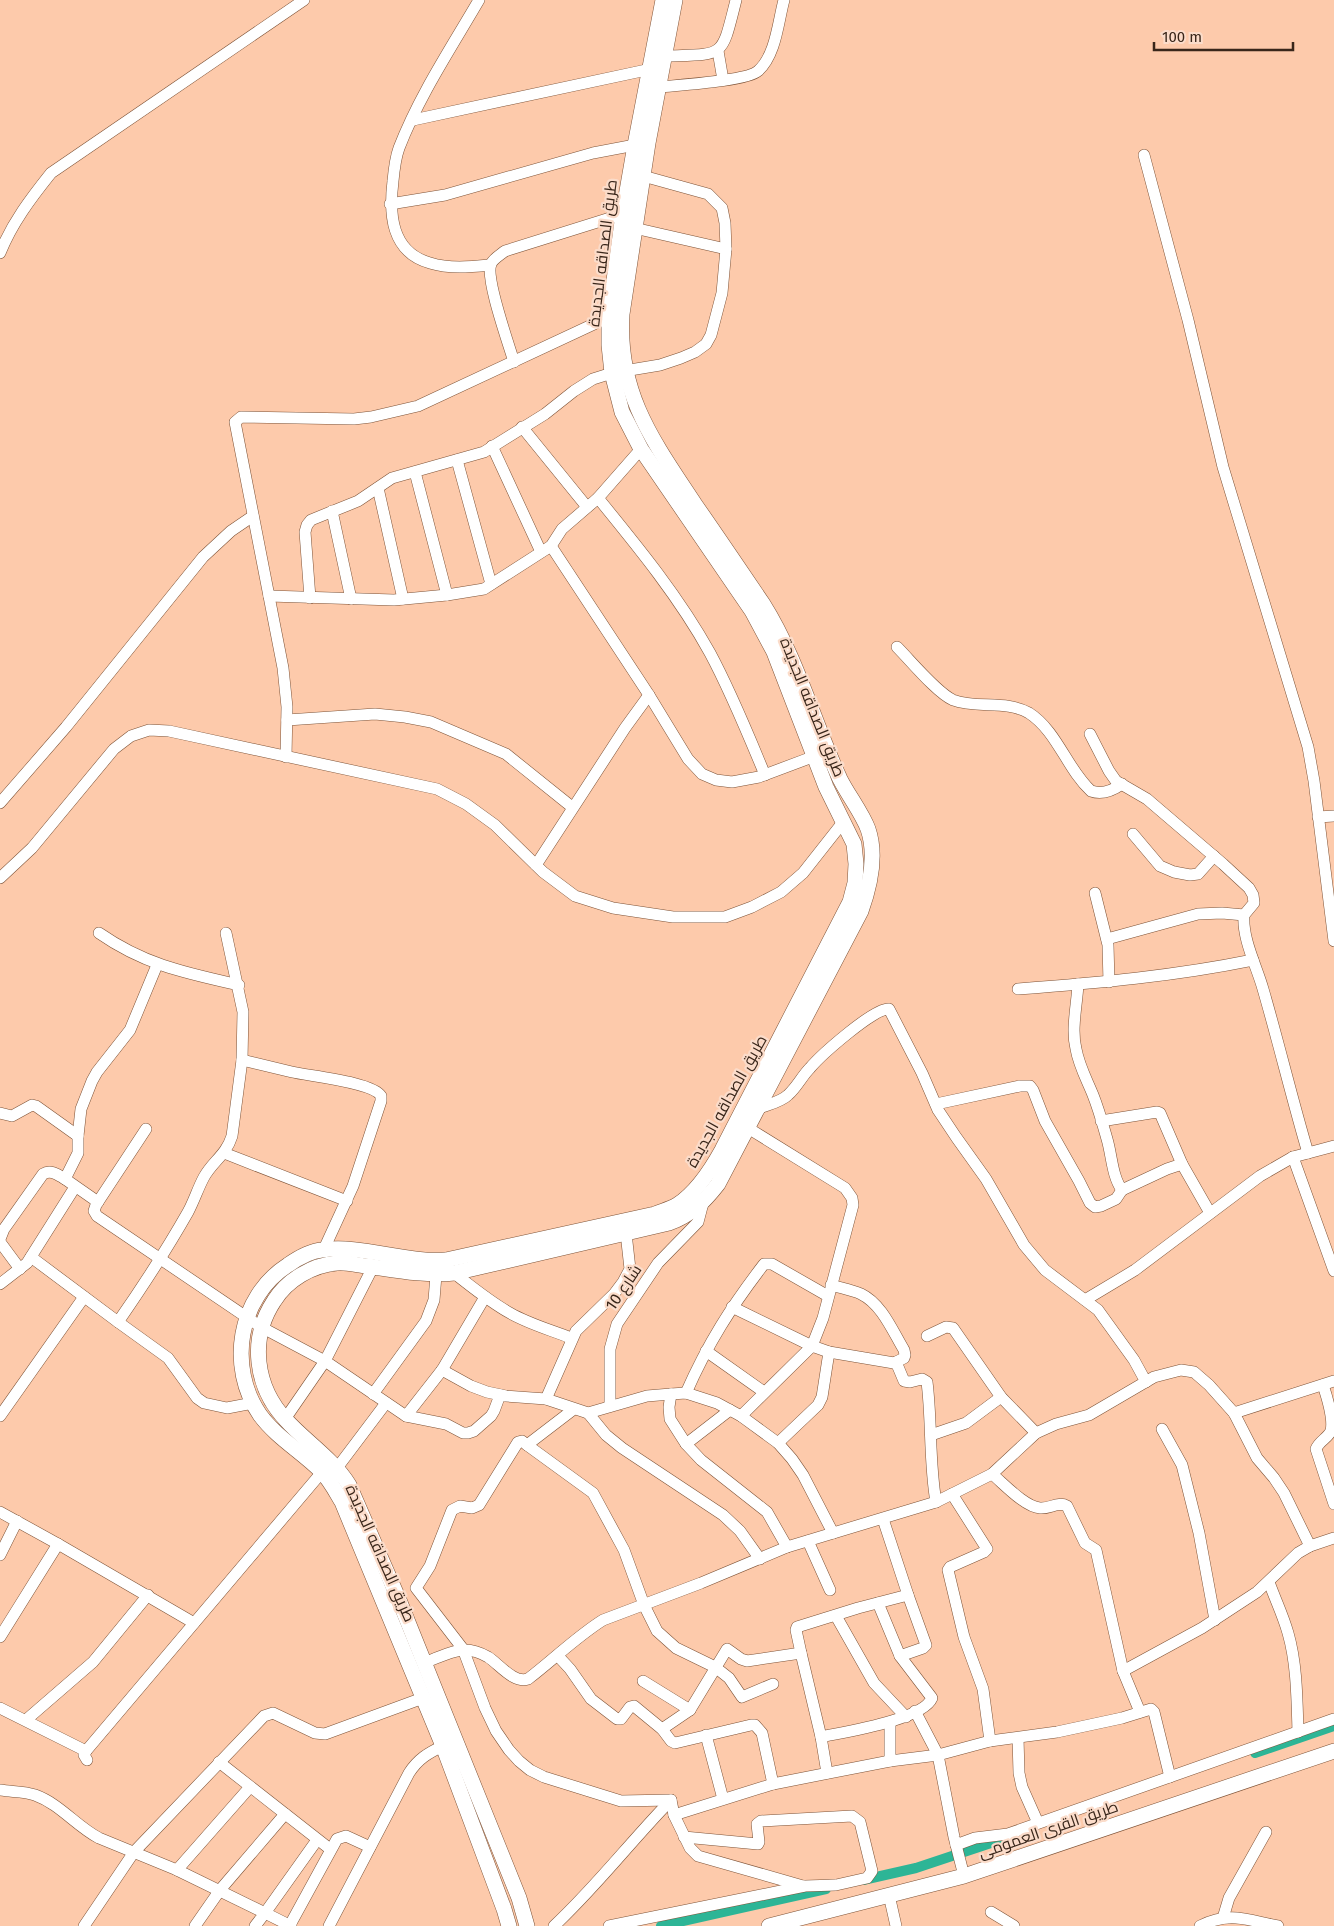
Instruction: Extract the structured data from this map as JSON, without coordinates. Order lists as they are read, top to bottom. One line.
{"streets":{"street":["طريق الصداقه الجديدة","شارع 10","طريق القرى العمومى"]},"crossings":[["طريق الصداقه الجديدة","شارع 10"]],"scale_bar":"100 m"}
